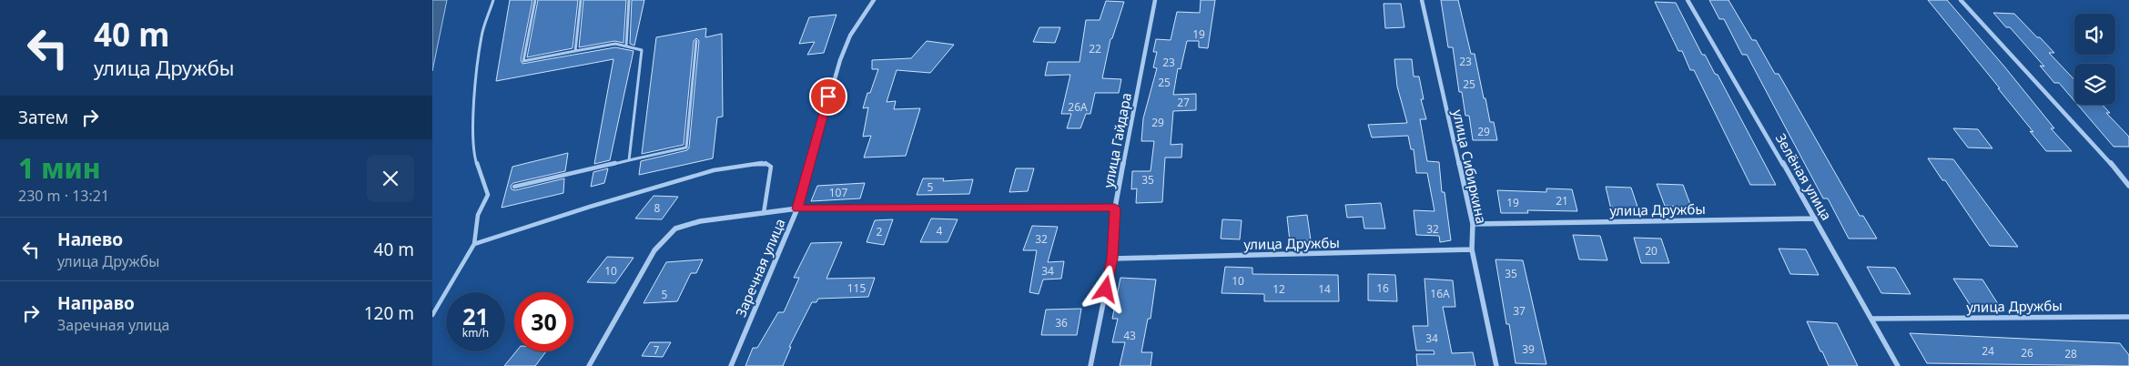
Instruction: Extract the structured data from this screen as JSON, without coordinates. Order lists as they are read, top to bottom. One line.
{"streets":{"street":["улица Гайдара","улица Сибиркина","Зелёная улица","улица Дружбы","Заречная улица"]},"crossings":[["улица Гайдара","улица Дружбы"],["улица Сибиркина","улица Дружбы"],["Зелёная улица","улица Дружбы"]],"house_numbers":["19","22","23","23","25","25","27","26А","29","29","35","5","107","21","19","8","32","4","2","32","20","10","34","35","10","115","16","12","14","16А","5","37","36","43","34","39","7","24","26","28"],"page":{"turn":["40 m","улица Дружбы"],"then":"Затем","heading":["1 мин","230 m · 13:21"],"list":[{"name":"Налево","note":"улица Дружбы","value":"40 m"},{"name":"Направо","note":"Заречная улица","value":"120 m"}],"speed":"21 km/h","limit":"30"}}
